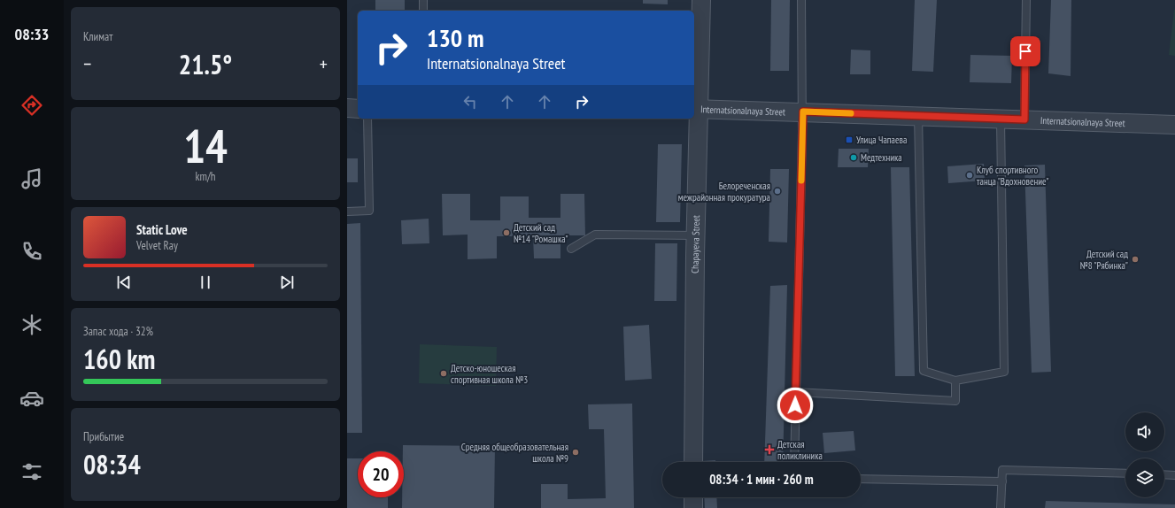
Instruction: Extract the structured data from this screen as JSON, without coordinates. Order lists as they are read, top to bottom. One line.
{"streets":{"street":["Internatsionalnaya Street","Chapayeva Street"]},"crossings":[["Internatsionalnaya Street","Chapayeva Street"]],"places":{"transit":["Улица Чапаева"],"other":["Медтехника","Клуб спортивного танца \"Вдохновение\"","Белореченская межрайонная прокуратура","Детский сад №14 \"Ромашка\"","Детский сад №8 \"Рябинка\"","Детско-юношеская спортивная школа №3","Средняя общеобразовательная школа №9"],"health":["Детская поликлиника"]},"page":{"tabs":"08:33","tile":["Климат",["14","km/h"],["Запас хода · 32%","160 km"],["Прибытие","08:34"]],"turn":["130 m","Internatsionalnaya Street"],"heat":["−","21.5°","+"],"song":["Static Love","Velvet Ray"],"limit":"20","trip":"08:34 · 1 мин · 260 m"}}
